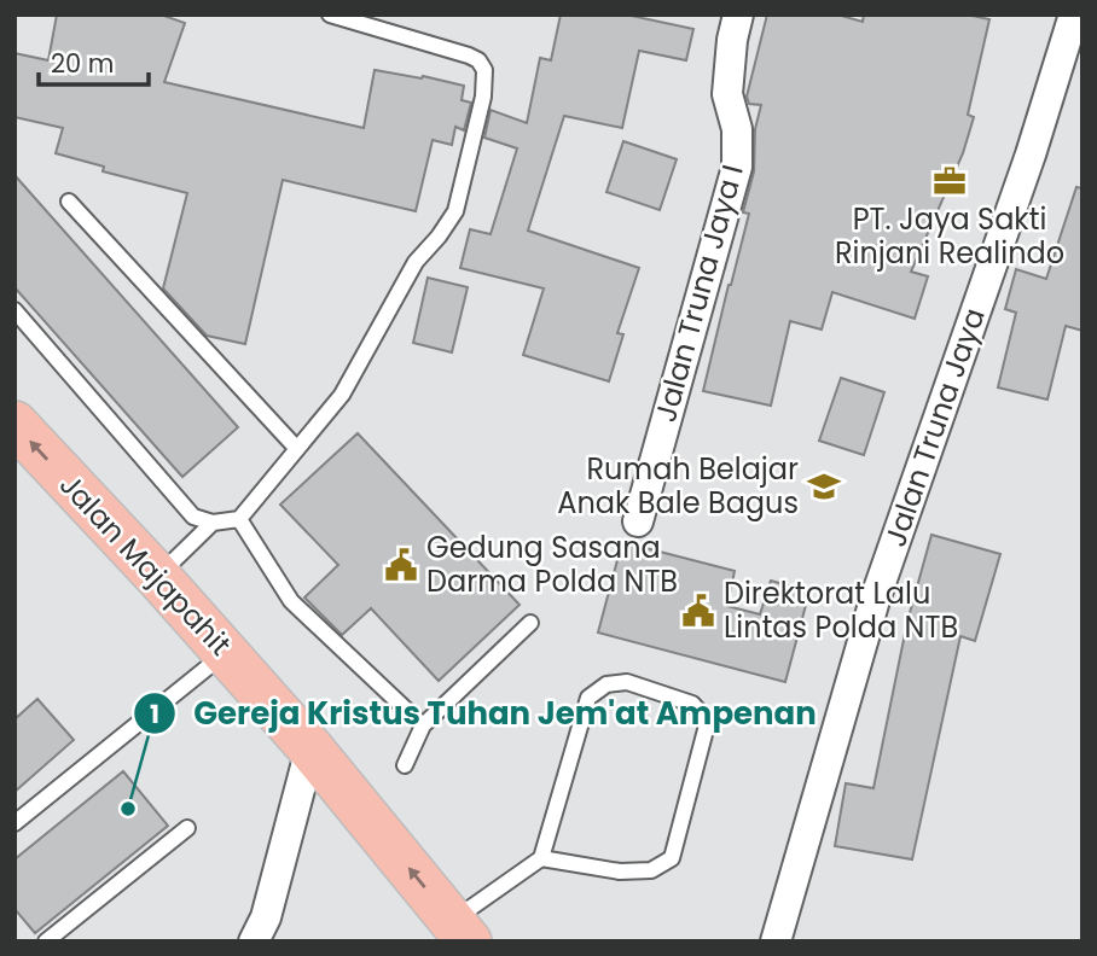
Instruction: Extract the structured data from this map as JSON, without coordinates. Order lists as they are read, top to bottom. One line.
{"streets":{"main road":["Jalan Majapahit"],"street":["Jalan Truna Jaya I","Jalan Truna Jaya"]},"one_way":["Jalan Majapahit"],"places":{"office":["PT. Jaya Sakti Rinjani Realindo"],"school or university":["Rumah Belajar Anak Bale Bagus"],"public building":["Gedung Sasana Darma Polda NTB","Direktorat Lalu Lintas Polda NTB"],"other":["Gereja Kristus Tuhan Jem'at Ampenan"]},"scale_bar":"20 m"}
